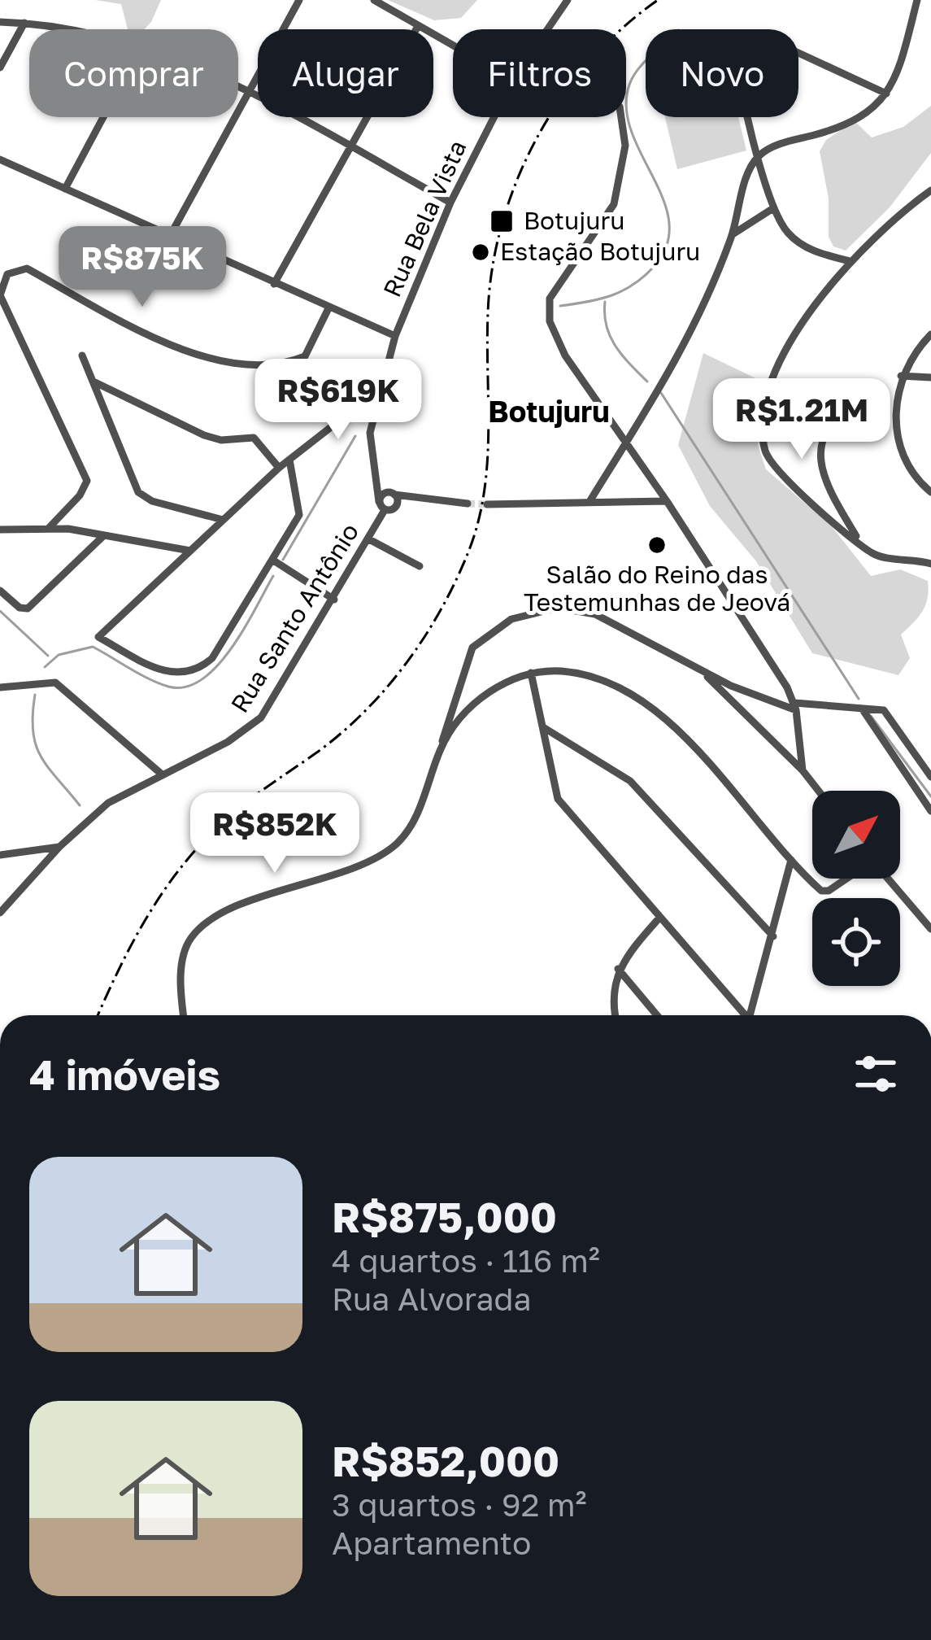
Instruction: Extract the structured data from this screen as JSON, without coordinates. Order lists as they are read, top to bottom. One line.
{"streets":{"street":["Rua Bela Vista","Rua Santo Antônio"]},"crossings":[["Rua Bela Vista","Rua Santo Antônio"]],"districts":["Botujuru"],"places":{"transit":["Botujuru"],"other":["Estação Botujuru","Salão do Reino das Testemunhas de Jeová"]},"north":"top right","page":{"chip":["Comprar","Alugar","Filtros","Novo"],"price":["R$875K","R$619K","R$1.21M","R$852K"],"heading":"4 imóveis","list":[{"name":"R$875,000","note":"4 quartos · 116 m² · Rua Alvorada"},{"name":"R$852,000","note":"3 quartos · 92 m² · Apartamento"}]}}
